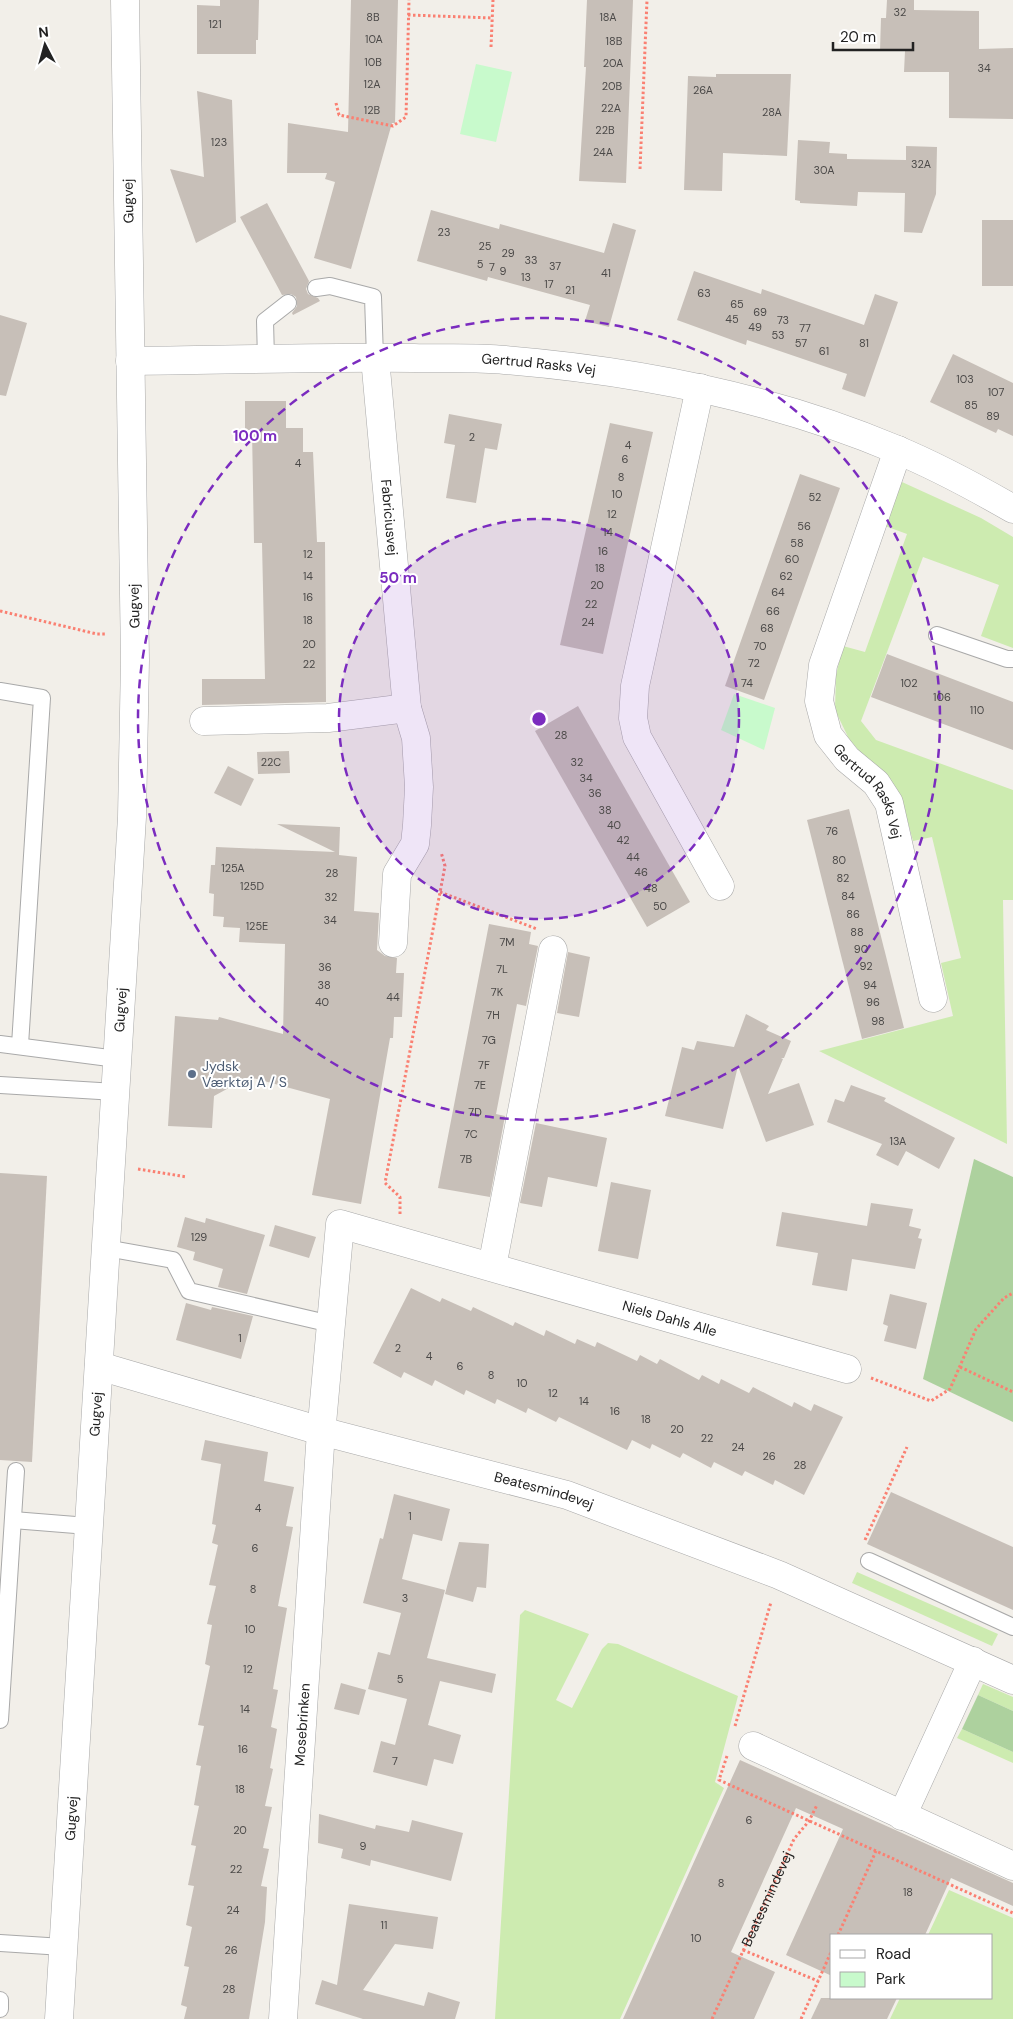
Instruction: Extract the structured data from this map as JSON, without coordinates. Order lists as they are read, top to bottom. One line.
{"streets":{"street":["Gugvej","Gertrud Rasks Vej","Fabriciusvej","Niels Dahls Alle","Beatesmindevej","Mosebrinken"]},"crossings":[["Gugvej","Gertrud Rasks Vej"],["Gugvej","Beatesmindevej"],["Gertrud Rasks Vej","Fabriciusvej"],["Niels Dahls Alle","Beatesmindevej"],["Niels Dahls Alle","Mosebrinken"],["Beatesmindevej","Mosebrinken"]],"places":["Jydsk Værktøj A / S"],"house_numbers":["32","8B","18A","121","10A","18B","10B","20A","34","12A","20B","26A","22A","12B","28A","22B","123","24A","32A","30A","23","25","29","33","5","37","7","9","41","13","17","21","63","65","69","45","73","49","77","53","57","81","61","103","107","85","89","2","4","6","4","8","10","52","12","56","14","58","16","12","60","18","14","62","20","64","16","22","66","18","24","68","20","70","72","22","74","102","106","110","28","22C","32","34","36","38","40","76","42","44","80","125A","46","28","82","125D","48","84","32","50","86","34","125E","88","7M","90","92","36","7L","38","94","7K","44","40","96","7H","98","7G","7F","7E","7D","7C","13A","7B","129","1","2","4","6","8","10","12","14","16","18","20","22","24","26","28","4","1","6","8","3","10","12","5","14","16","7","18","6","20","9","22","8","18","24","11","10","26","28"],"legend":["Road","Park"],"scale_bar":"20 m","north":"top","rings":["100 m","50 m"]}
